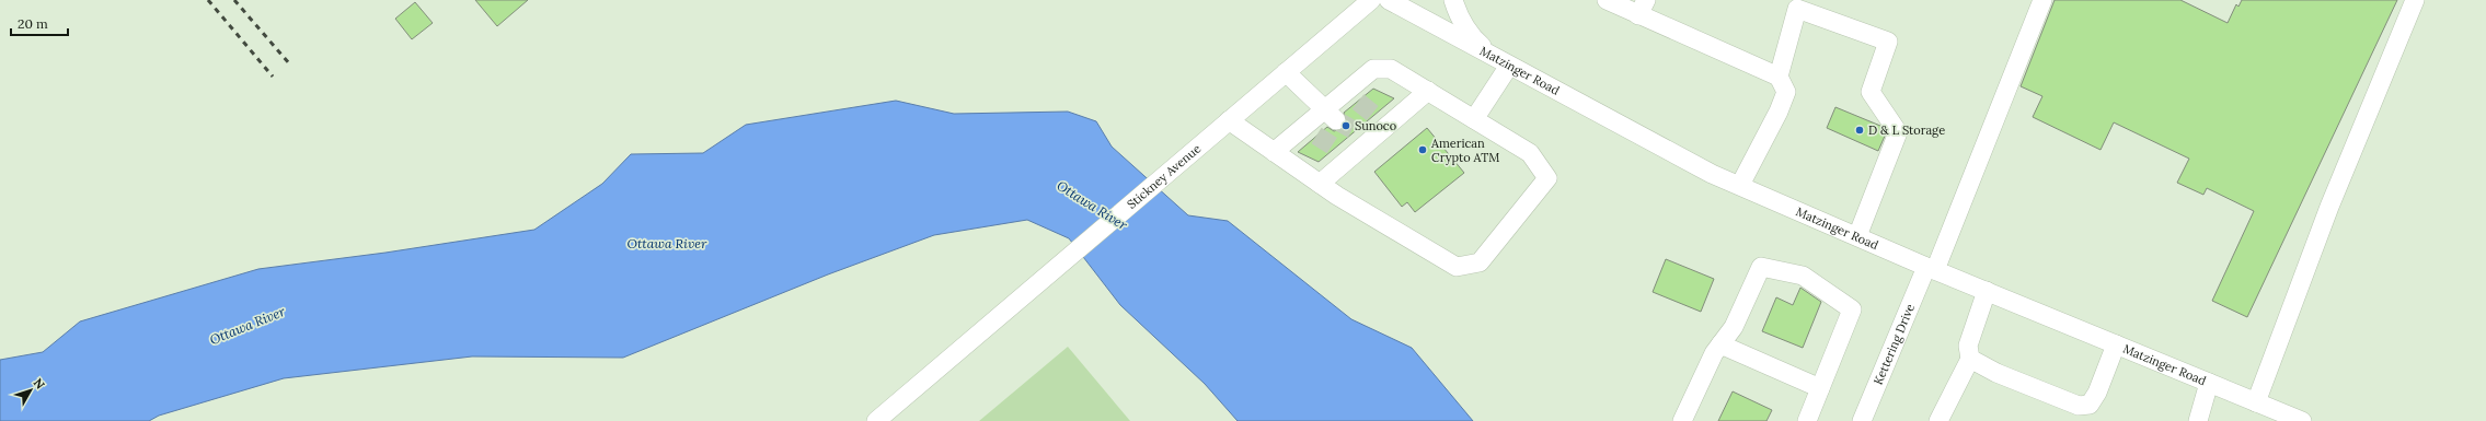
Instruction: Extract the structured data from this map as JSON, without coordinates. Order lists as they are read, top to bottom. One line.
{"streets":{"street":["Matzinger Road","Stickney Avenue","Kettering Drive"]},"crossings":[["Matzinger Road","Kettering Drive"]],"water":["Ottawa River"],"places":["Sunoco","D & L Storage","American Crypto ATM"],"scale_bar":"20 m","north":"top right"}
